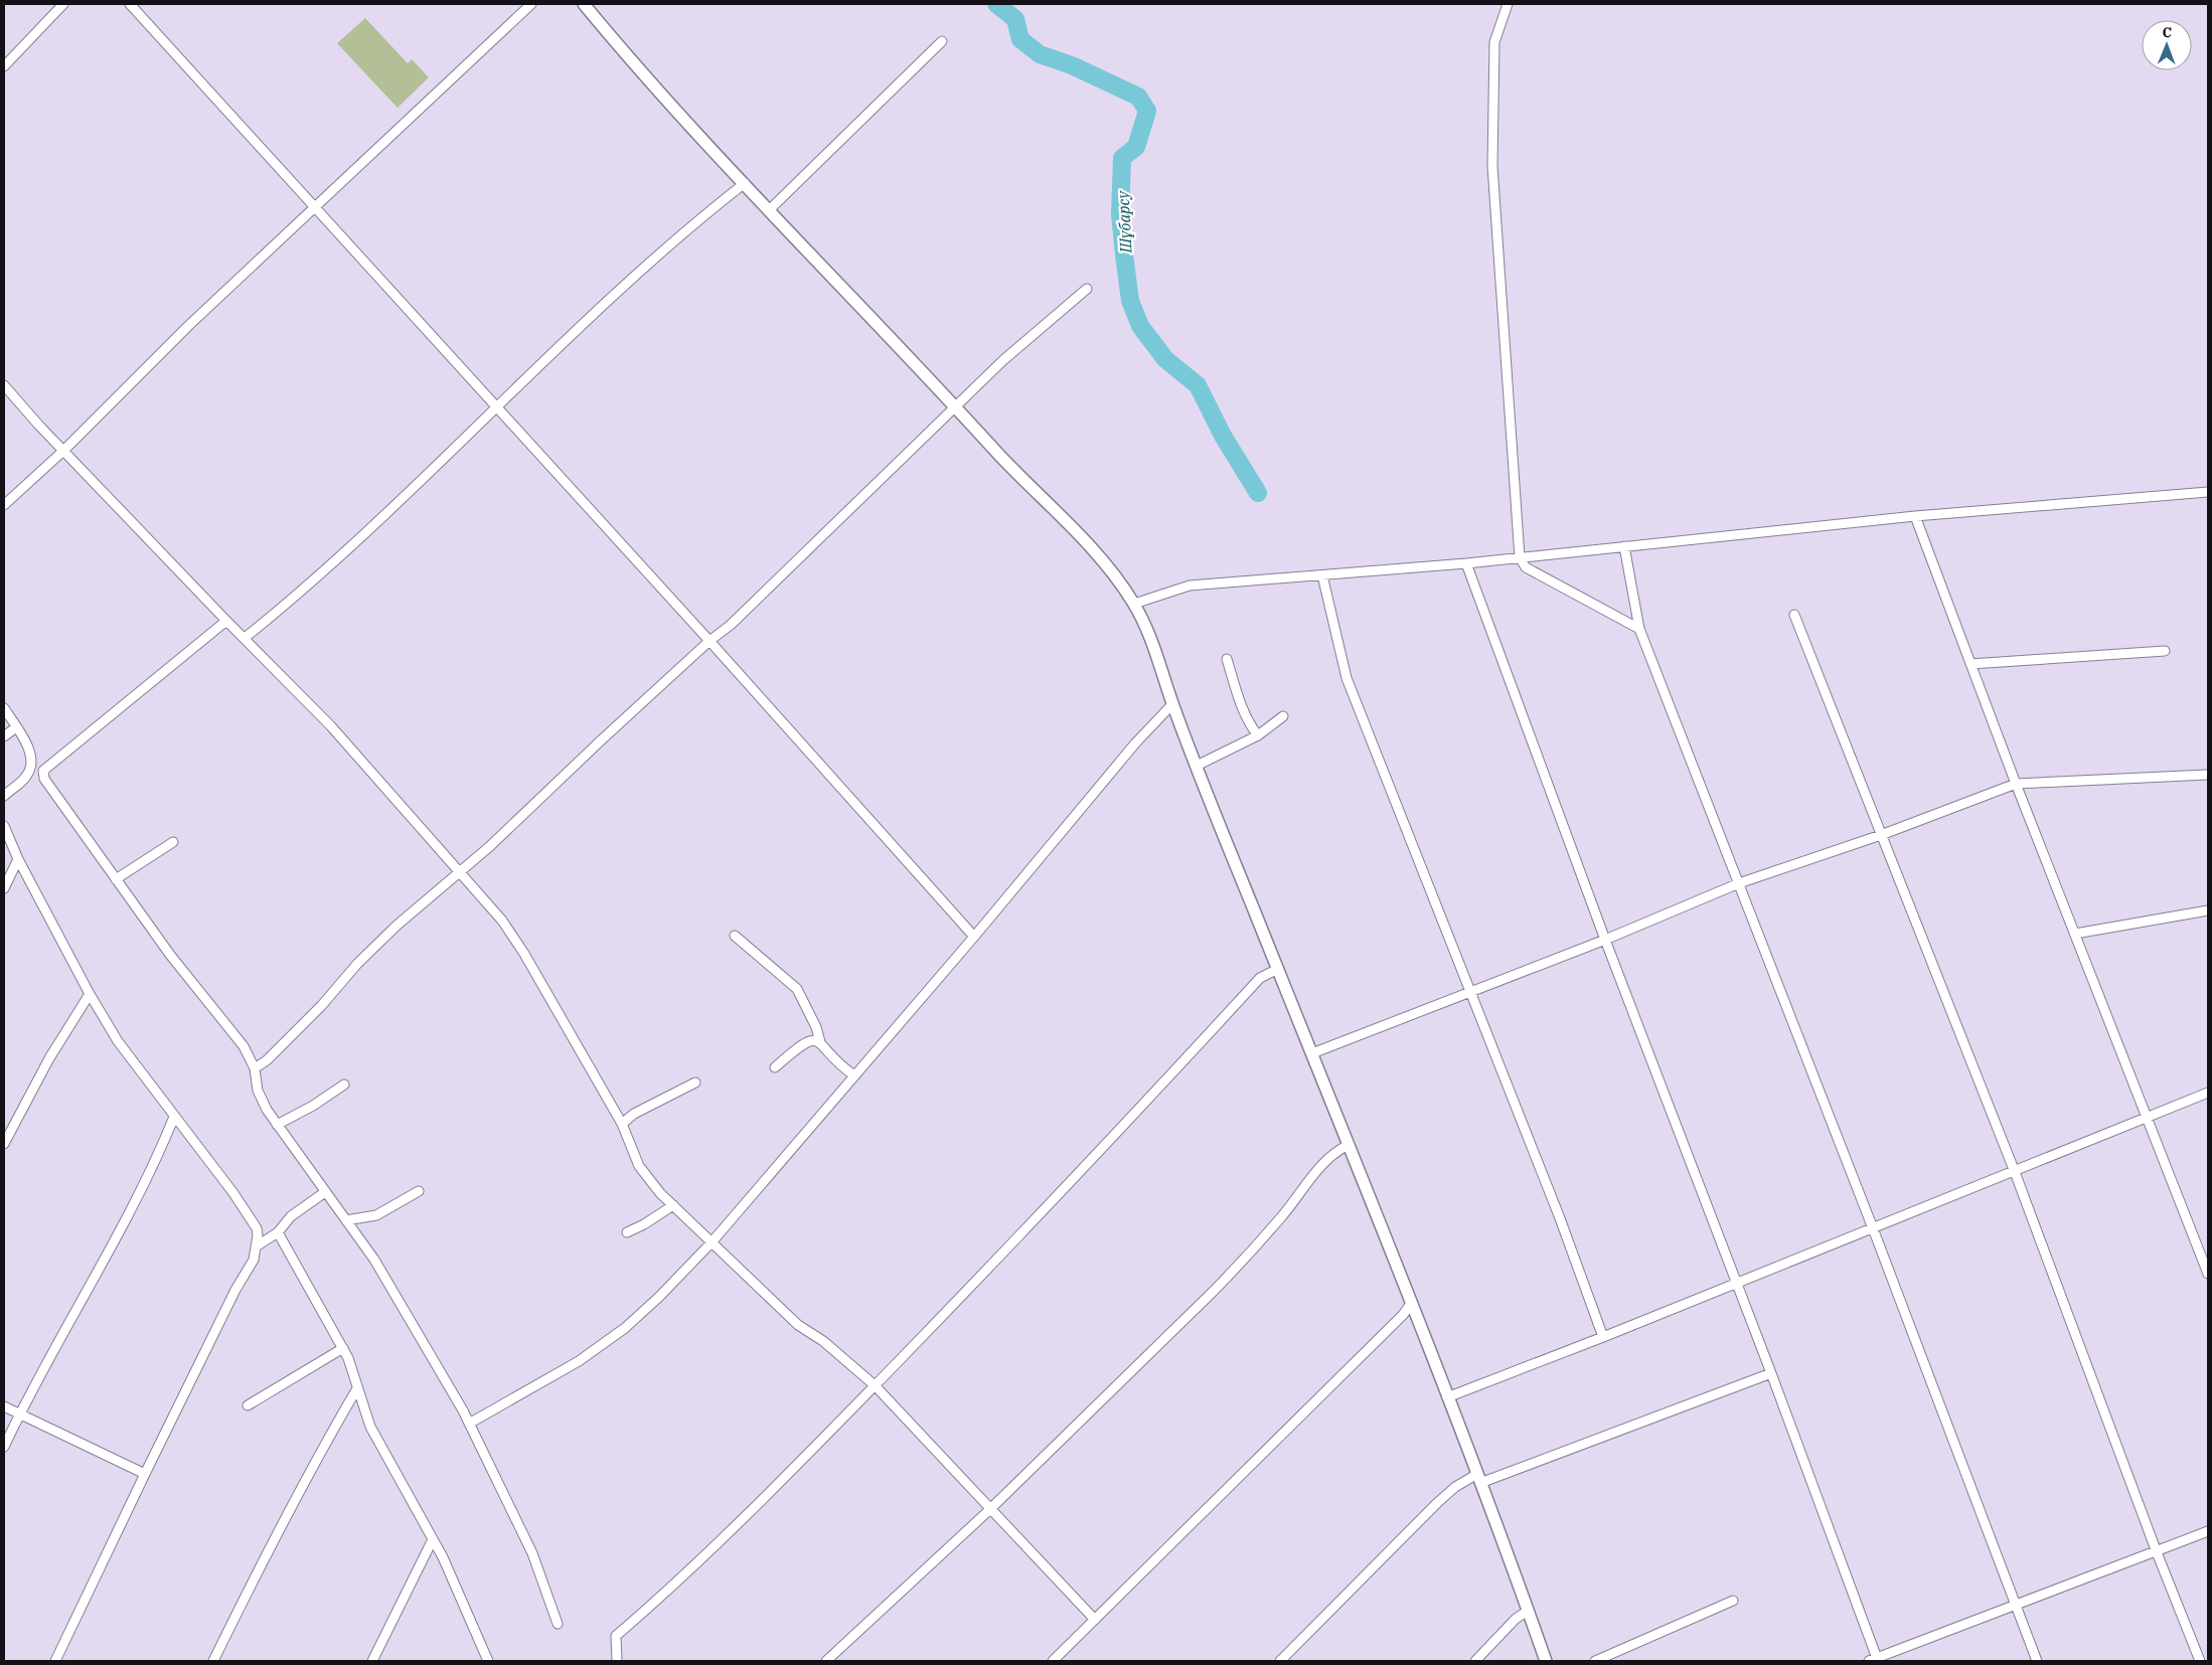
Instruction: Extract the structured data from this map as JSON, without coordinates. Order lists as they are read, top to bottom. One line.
{"water":["Шұбарсу"],"north":"top"}
